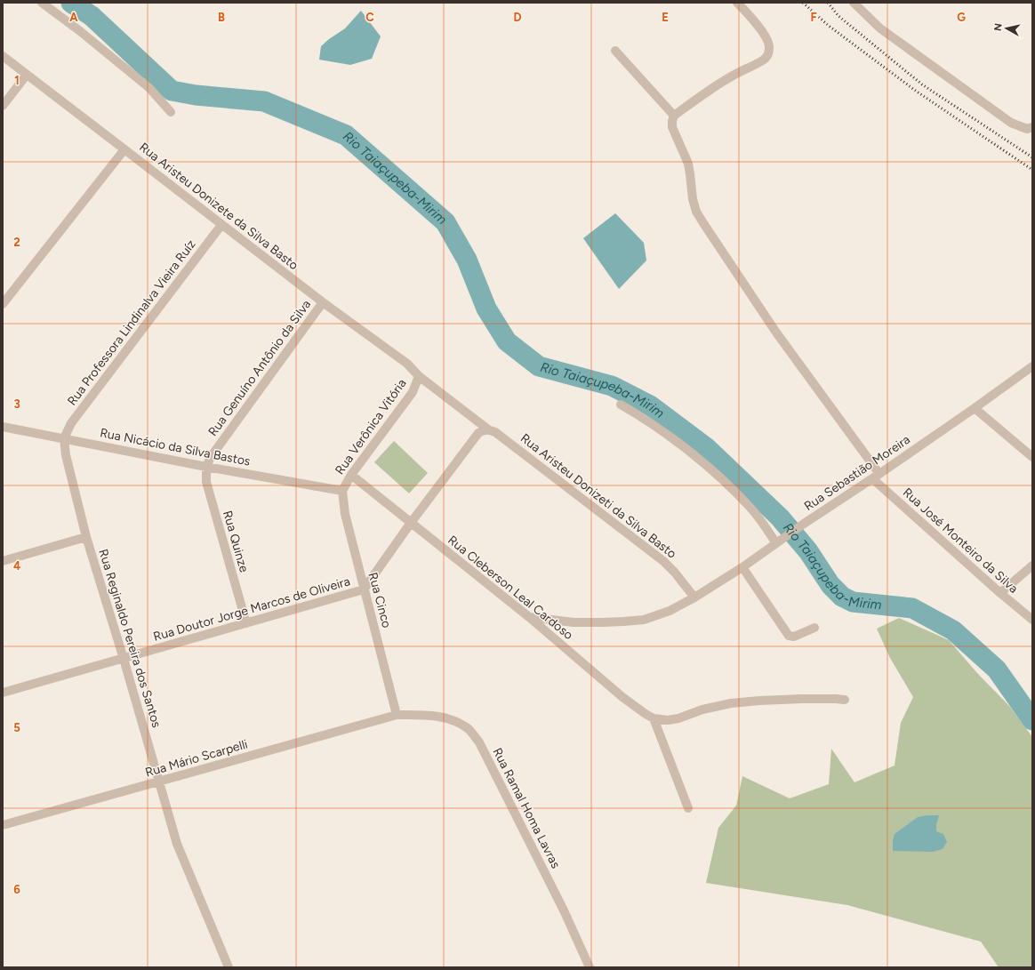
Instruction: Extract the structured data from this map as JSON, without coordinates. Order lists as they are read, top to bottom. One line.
{"streets":{"street":["Rua Aristeu Donizete da Silva Basto","Rua Professora Lindinalva Vieira Ruíz","Rua Genuíno Antônio da Silva","Rua Verônica Vitória","Rua Nicácio da Silva Bastos","Rua Sebastião Moreira","Rua Aristeu Donizeti da Silva Basto","Rua José Monteiro da Silva","Rua Quinze","Rua Cleberson Leal Cardoso","Rua Cinco","Rua Doutor Jorge Marcos de Oliveira","Rua Reginaldo Pereira dos Santos","Rua Mário Scarpelli","Rua Ramal Homa Lavras"]},"crossings":[["Rua Aristeu Donizete da Silva Basto","Rua Professora Lindinalva Vieira Ruíz"],["Rua Aristeu Donizete da Silva Basto","Rua Genuíno Antônio da Silva"],["Rua Aristeu Donizete da Silva Basto","Rua Verônica Vitória"],["Rua Aristeu Donizete da Silva Basto","Rua Aristeu Donizeti da Silva Basto"],["Rua Professora Lindinalva Vieira Ruíz","Rua Nicácio da Silva Bastos"],["Rua Professora Lindinalva Vieira Ruíz","Rua Reginaldo Pereira dos Santos"],["Rua Genuíno Antônio da Silva","Rua Nicácio da Silva Bastos"],["Rua Genuíno Antônio da Silva","Rua Quinze"],["Rua Verônica Vitória","Rua Nicácio da Silva Bastos"],["Rua Verônica Vitória","Rua Aristeu Donizeti da Silva Basto"],["Rua Verônica Vitória","Rua Cleberson Leal Cardoso"],["Rua Verônica Vitória","Rua Cinco"],["Rua Nicácio da Silva Bastos","Rua Quinze"],["Rua Nicácio da Silva Bastos","Rua Cinco"],["Rua Nicácio da Silva Bastos","Rua Reginaldo Pereira dos Santos"],["Rua Sebastião Moreira","Rua Aristeu Donizeti da Silva Basto"],["Rua Sebastião Moreira","Rua José Monteiro da Silva"],["Rua Sebastião Moreira","Rua Cleberson Leal Cardoso"],["Rua Quinze","Rua Doutor Jorge Marcos de Oliveira"],["Rua Cinco","Rua Doutor Jorge Marcos de Oliveira"],["Rua Cinco","Rua Mário Scarpelli"],["Rua Cinco","Rua Ramal Homa Lavras"],["Rua Doutor Jorge Marcos de Oliveira","Rua Reginaldo Pereira dos Santos"],["Rua Reginaldo Pereira dos Santos","Rua Mário Scarpelli"],["Rua Mário Scarpelli","Rua Ramal Homa Lavras"]],"water":["Rio Taiaçupeba-Mirim"],"north":"left","grid":{"columns":["A","B","C","D","E","F","G"],"rows":["1","2","3","4","5","6"]}}
